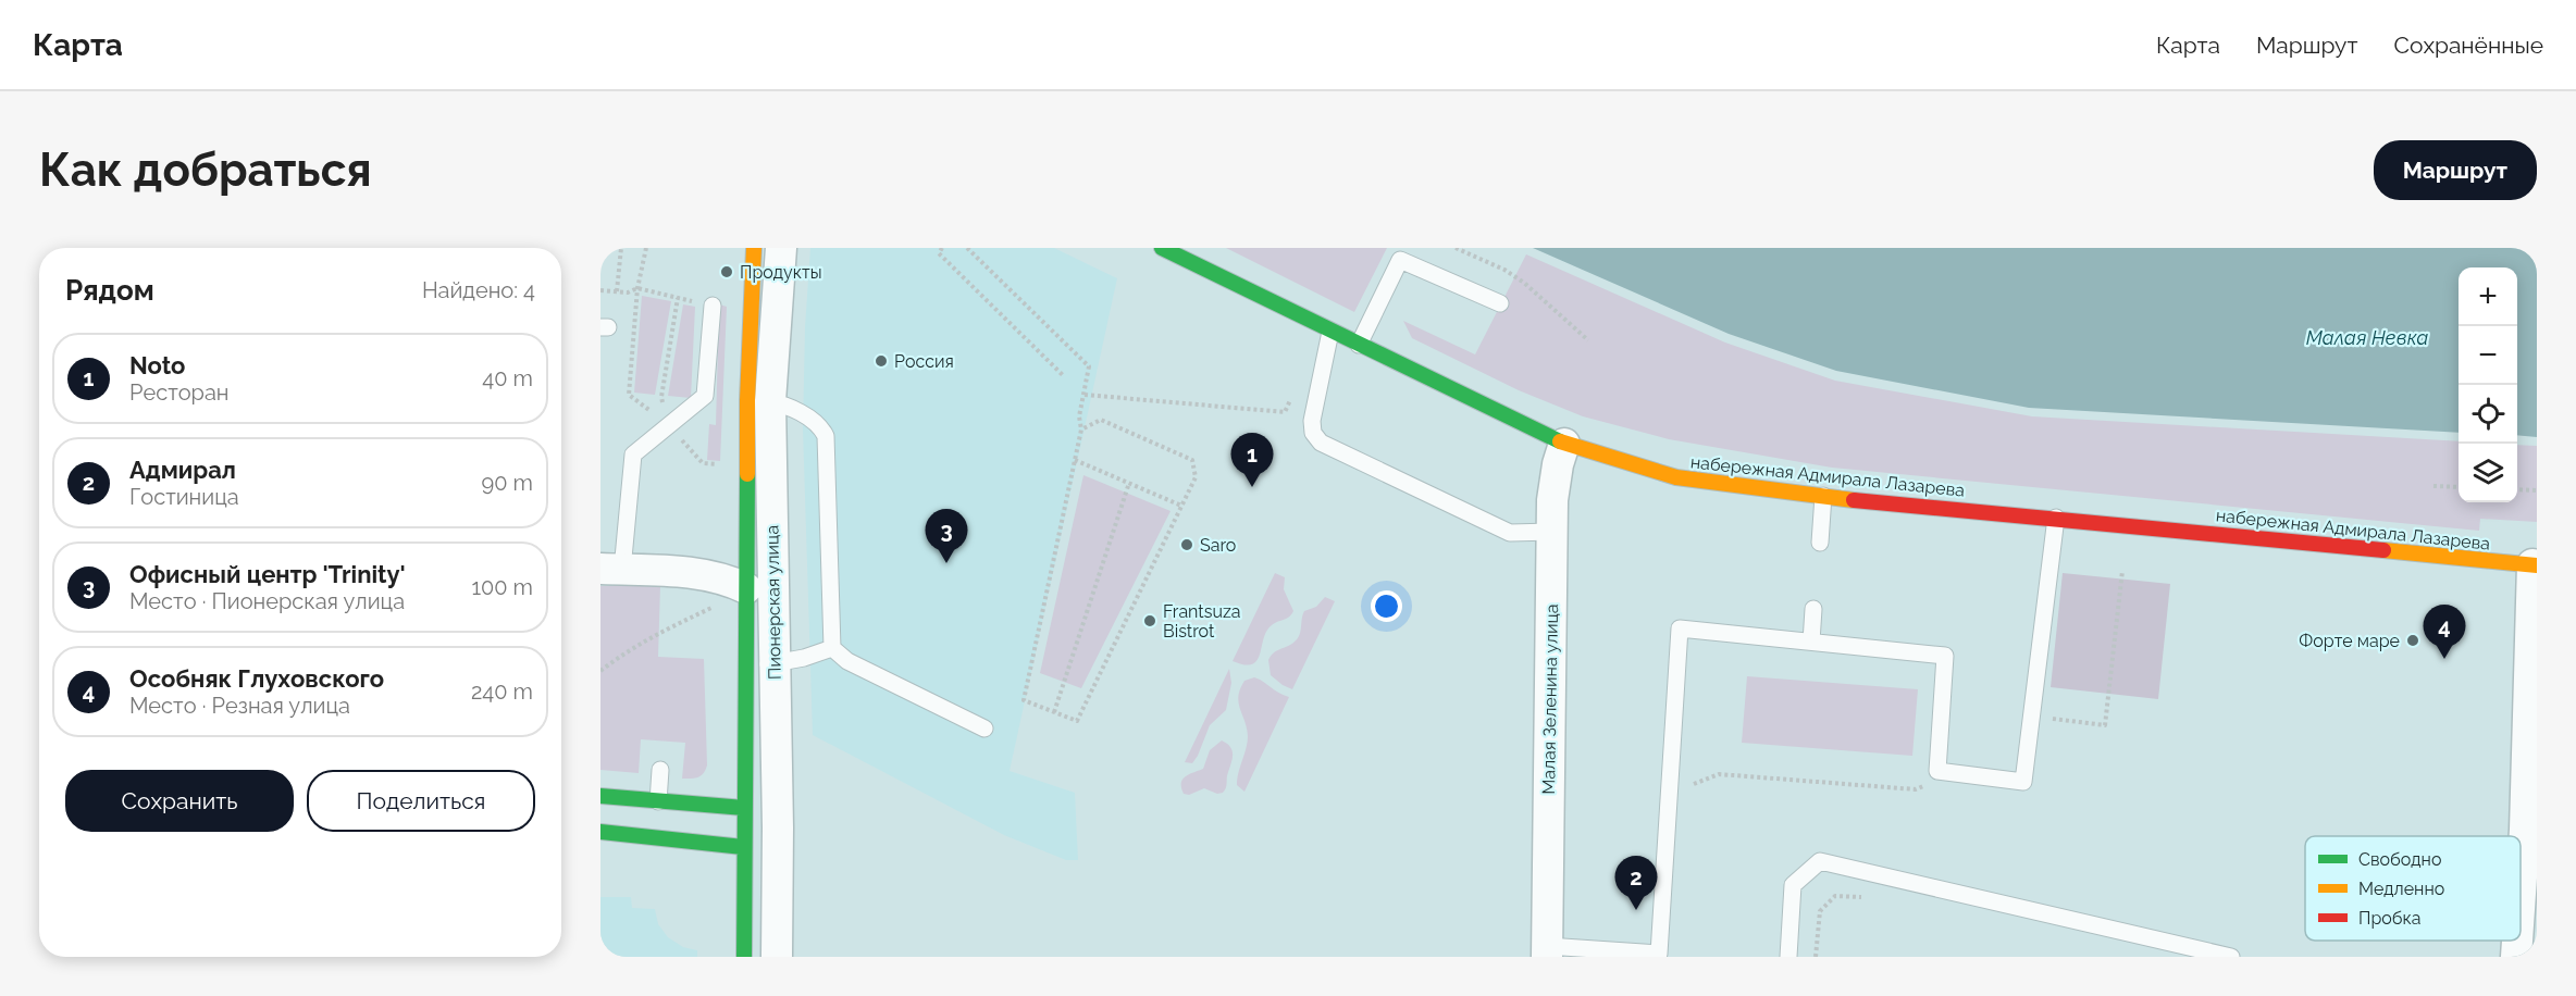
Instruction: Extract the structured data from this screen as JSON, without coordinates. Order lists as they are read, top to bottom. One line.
{"streets":{"main road":["набережная Адмирала Лазарева","Пионерская улица"],"street":["Малая Зеленина улица"]},"crossings":[["набережная Адмирала Лазарева","Малая Зеленина улица"]],"water":["Малая Невка"],"places":["Продукты","Россия","Saro","Frantsuza Bistrot","Форте маре"],"legend":["Свободно","Медленно","Пробка"],"page":{"header":"Карта","nav":["Карта","Маршрут","Сохранённые"],"buttons":["Маршрут",["Сохранить","Поделиться"]],"title":"Как добраться","heading":["Рядом","Найдено: 4"],"map_buttons":["+","−"],"list":[{"mark":"1","name":"Noto","note":"Ресторан","value":"40 m"},{"mark":"2","name":"Адмирал","note":"Гостиница","value":"90 m"},{"mark":"3","name":"Офисный центр 'Trinity'","note":"Место · Пионерская улица","value":"100 m"},{"mark":"4","name":"Особняк Глуховского","note":"Место · Резная улица","value":"240 m"}],"pins":["1","3","4","2"]}}
